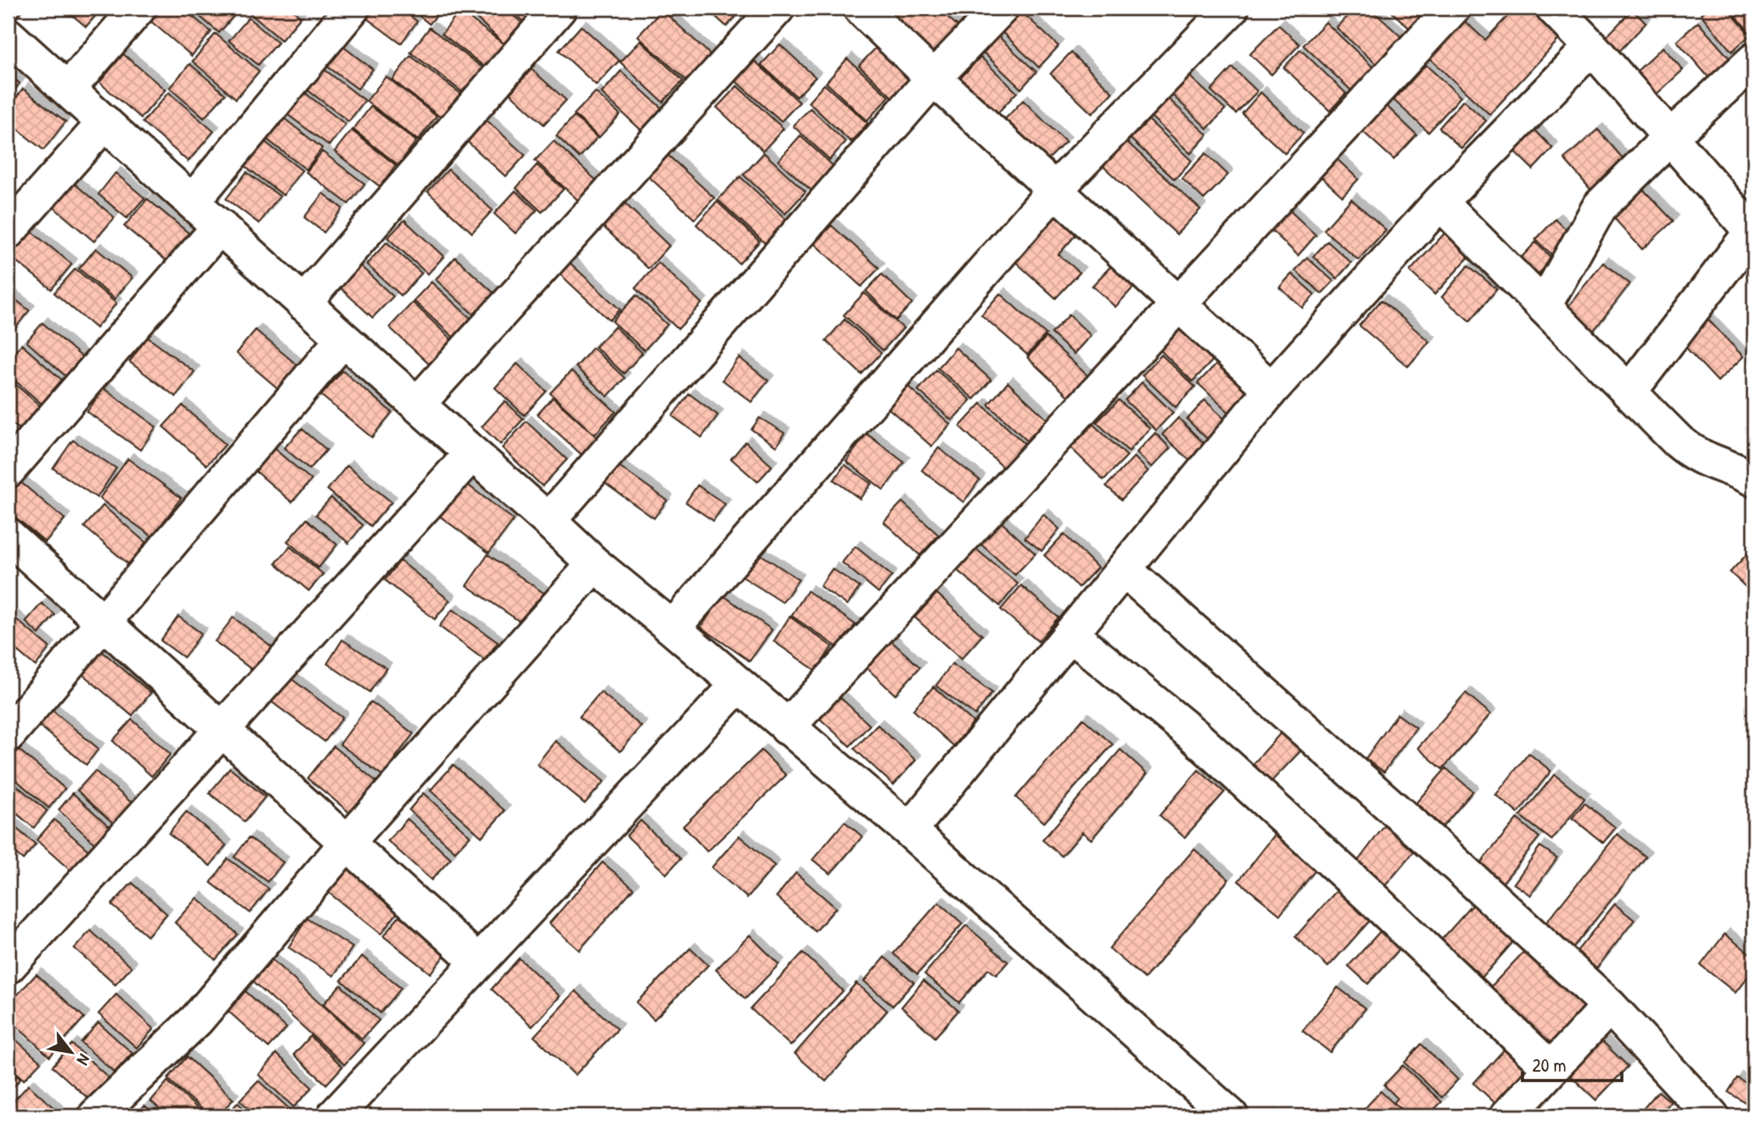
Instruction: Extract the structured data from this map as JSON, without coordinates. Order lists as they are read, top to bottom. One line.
{"scale_bar":"20 m","north":"bottom right"}
